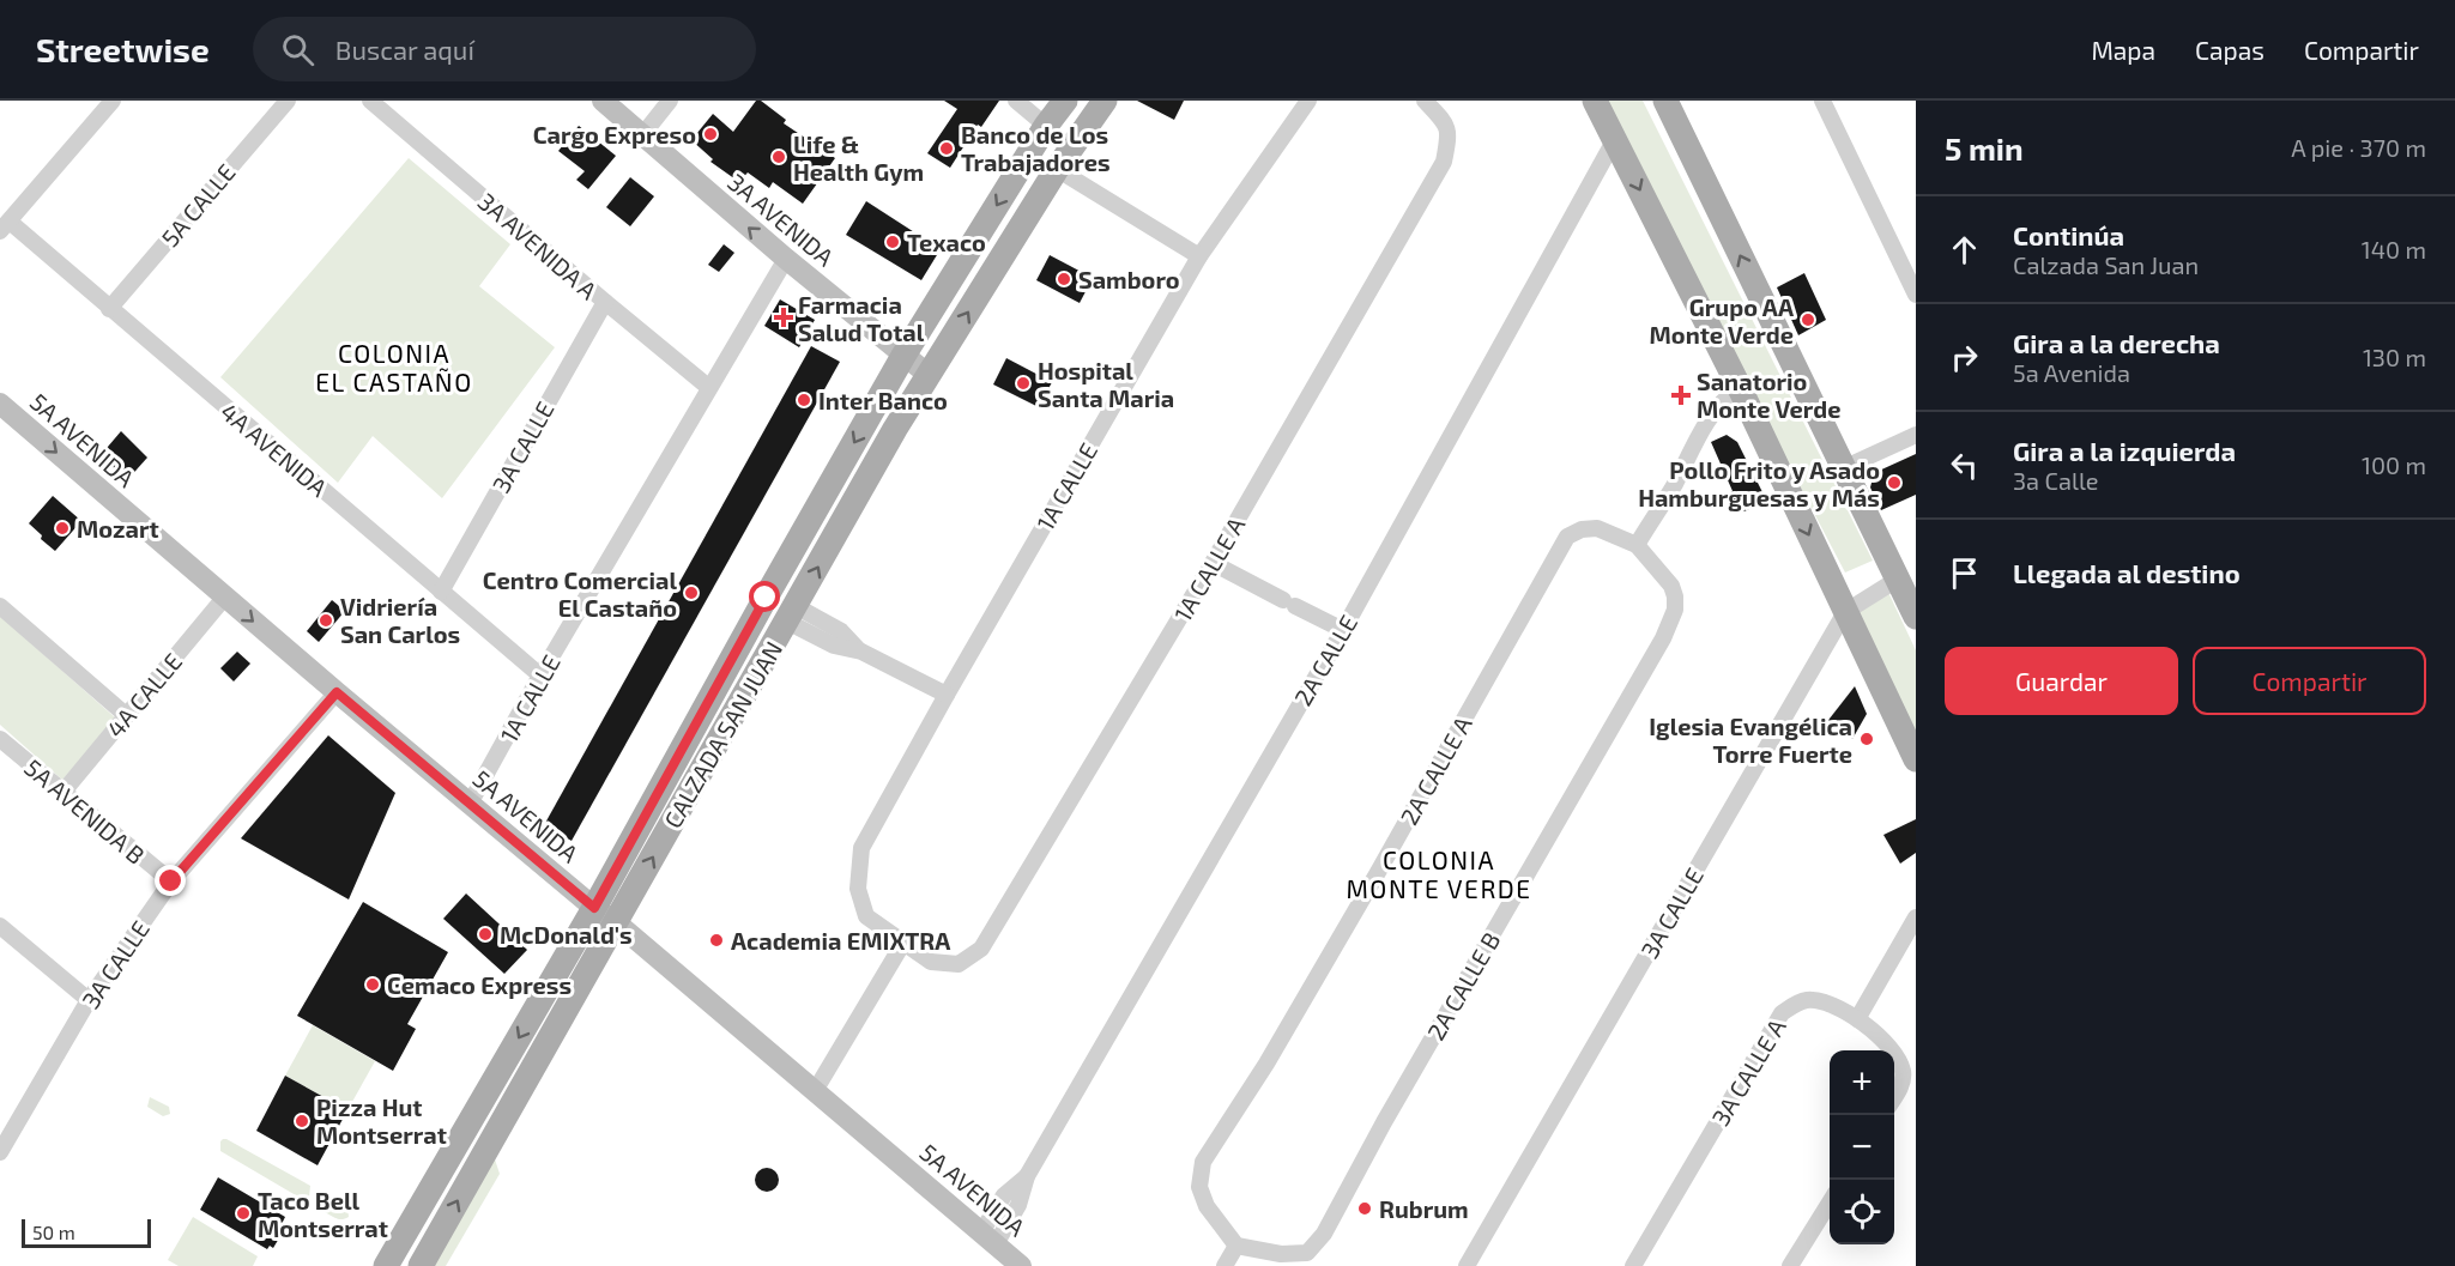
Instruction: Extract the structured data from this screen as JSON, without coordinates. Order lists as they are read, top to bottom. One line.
{"streets":{"main road":["3A AVENIDA","5A AVENIDA","CALZADA SAN JUAN"],"street":["5A CALLE","3A AVENIDA A","3A CALLE","4A AVENIDA","1A CALLE","1A CALLE A","2A CALLE","4A CALLE","2A CALLE A","5A AVENIDA B","2A CALLE B","3A CALLE A"]},"crossings":[["5A CALLE","4A AVENIDA"],["3A AVENIDA","1A CALLE"],["3A AVENIDA","CALZADA SAN JUAN"],["3A AVENIDA A","3A CALLE"],["3A AVENIDA A","1A CALLE"],["5A AVENIDA","3A CALLE"],["5A AVENIDA","1A CALLE"],["5A AVENIDA","2A CALLE"],["5A AVENIDA","4A CALLE"],["5A AVENIDA","CALZADA SAN JUAN"],["3A CALLE","4A AVENIDA"],["3A CALLE","5A AVENIDA B"],["4A AVENIDA","1A CALLE"],["1A CALLE","1A CALLE A"],["4A CALLE","5A AVENIDA B"],["2A CALLE A","2A CALLE B"]],"one_way":["3A AVENIDA"],"districts":["COLONIA EL CASTAÑO","COLONIA MONTE VERDE"],"places":{"other":["Cargo Expreso","Banco de Los Trabajadores","Life & Health Gym","Texaco","Samboro","Grupo AA Monte Verde","Hospital Santa Maria","Inter Banco","Pollo Frito y Asado Hamburguesas y Más","Mozart","Centro Comercial El Castaño","Vidriería San Carlos","Iglesia Evangélica Torre Fuerte","McDonald's","Academia EMIXTRA","Cemaco Express","Pizza Hut Montserrat","Rubrum","Taco Bell Montserrat"],"health":["Farmacia Salud Total","Sanatorio Monte Verde"]},"scale_bar":"50 m","page":{"header":"Streetwise","search":"Buscar aquí","nav":["Mapa","Capas","Compartir"],"heading":["5 min","A pie · 370 m"],"list":[["Continúa","Calzada San Juan","140 m"],["Gira a la derecha","5a Avenida","130 m"],["Gira a la izquierda","3a Calle","100 m"],"Llegada al destino"],"buttons":["Guardar","Compartir"],"map_buttons":["+","−"],"scale":"50 m"}}
